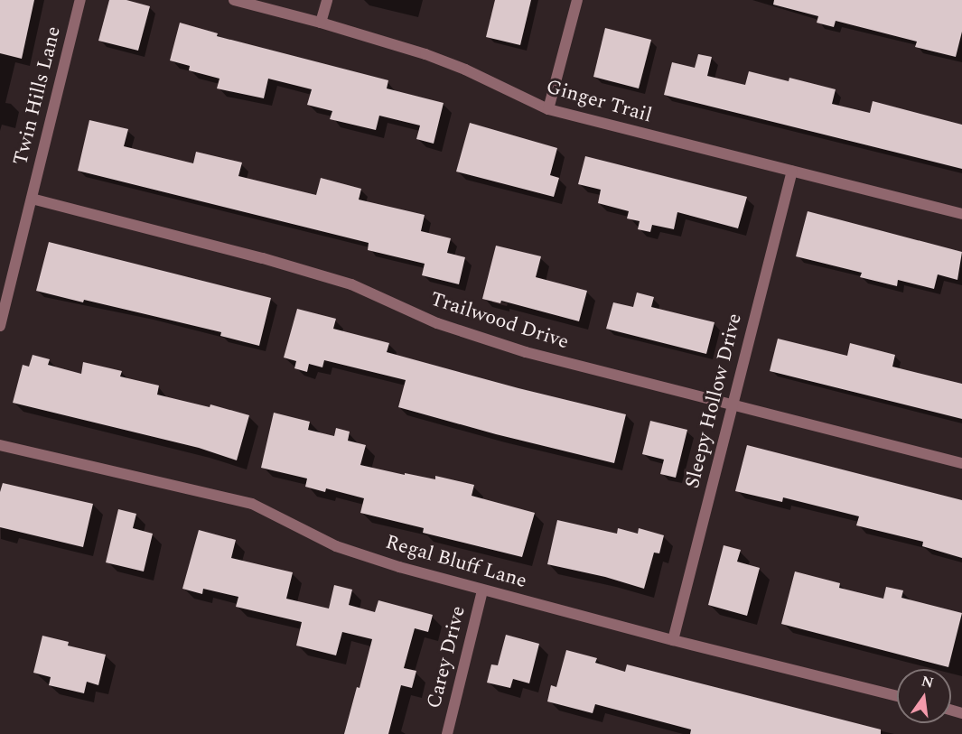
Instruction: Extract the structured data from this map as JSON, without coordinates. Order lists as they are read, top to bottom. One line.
{"streets":{"street":["Twin Hills Lane","Ginger Trail","Trailwood Drive","Sleepy Hollow Drive","Regal Bluff Lane","Carey Drive"]},"crossings":[["Twin Hills Lane","Trailwood Drive"],["Ginger Trail","Sleepy Hollow Drive"],["Trailwood Drive","Sleepy Hollow Drive"],["Sleepy Hollow Drive","Regal Bluff Lane"],["Regal Bluff Lane","Carey Drive"]],"north":"top"}
